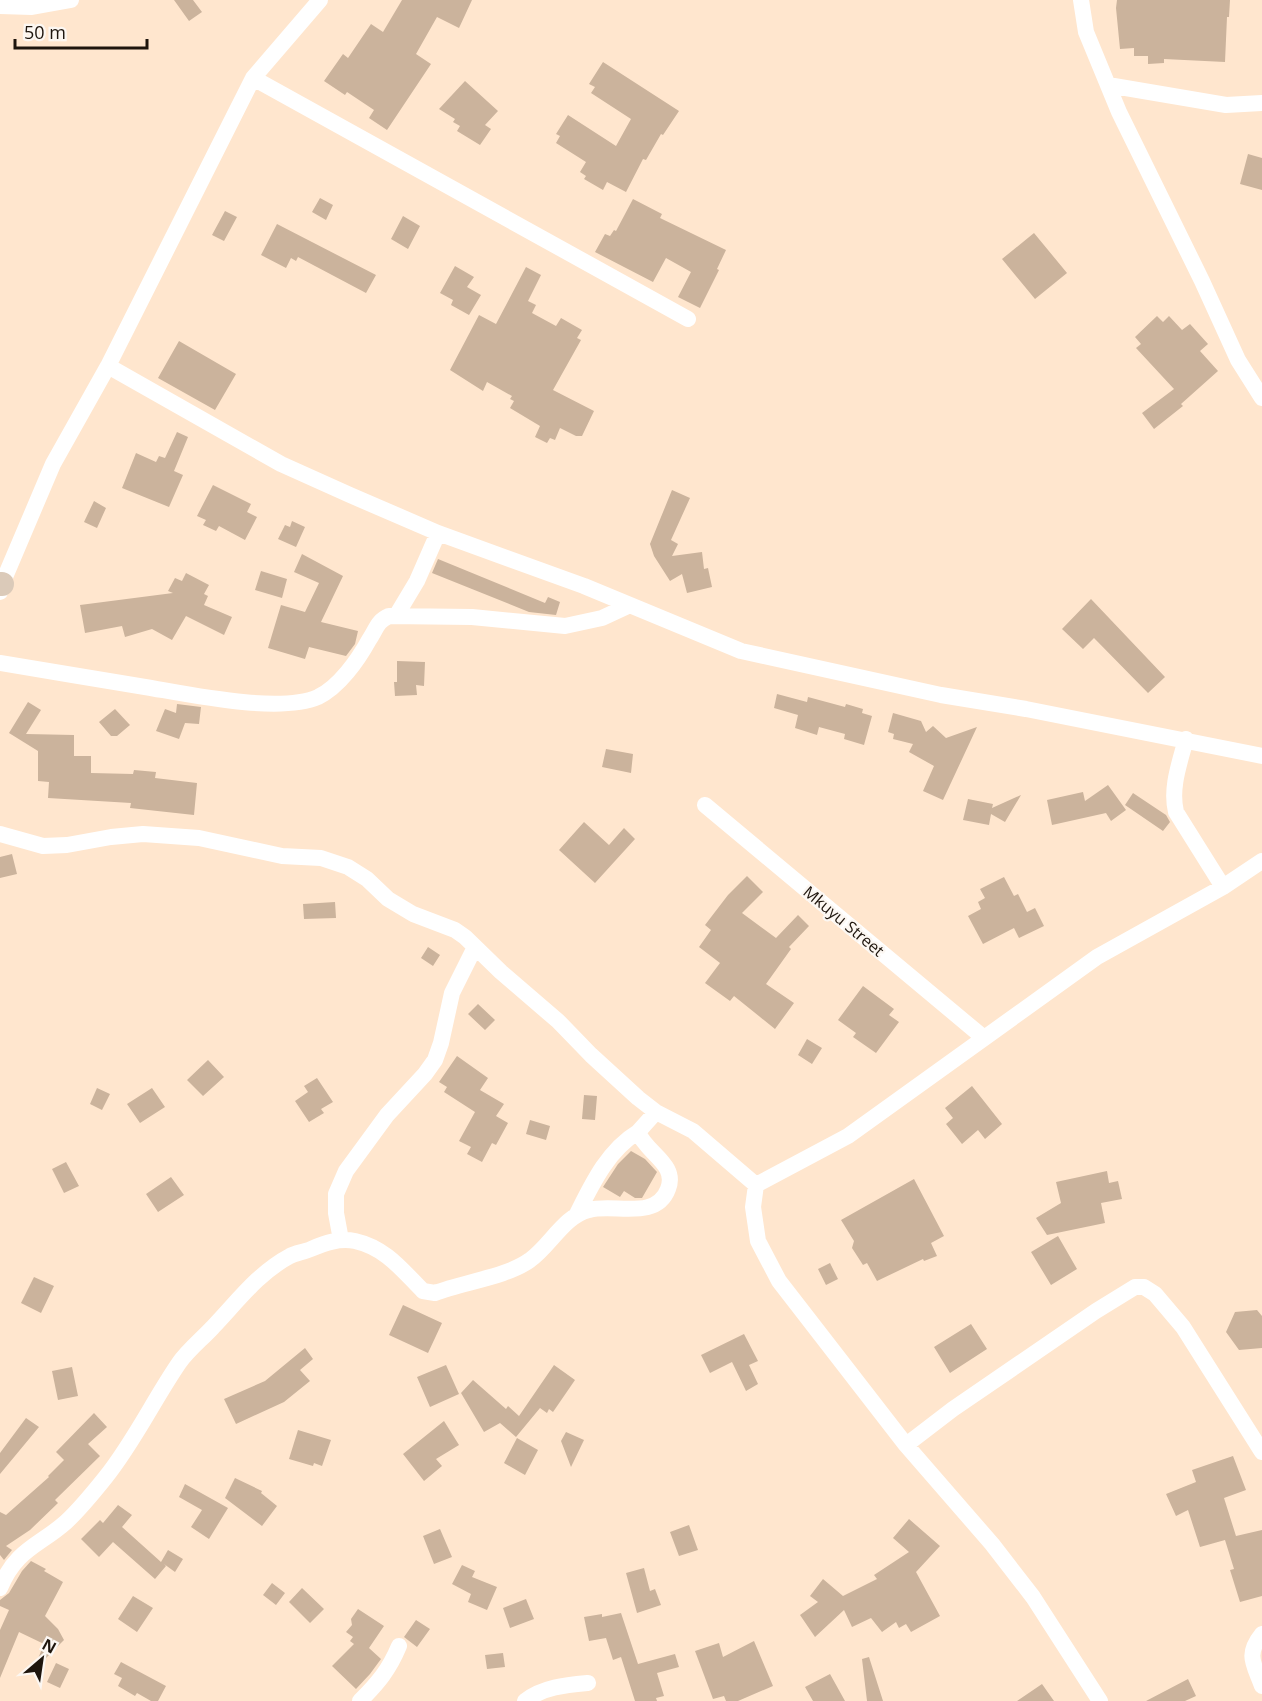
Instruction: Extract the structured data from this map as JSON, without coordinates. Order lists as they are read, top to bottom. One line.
{"streets":{"street":["Mkuyu Street"]},"scale_bar":"50 m","north":"top right"}
